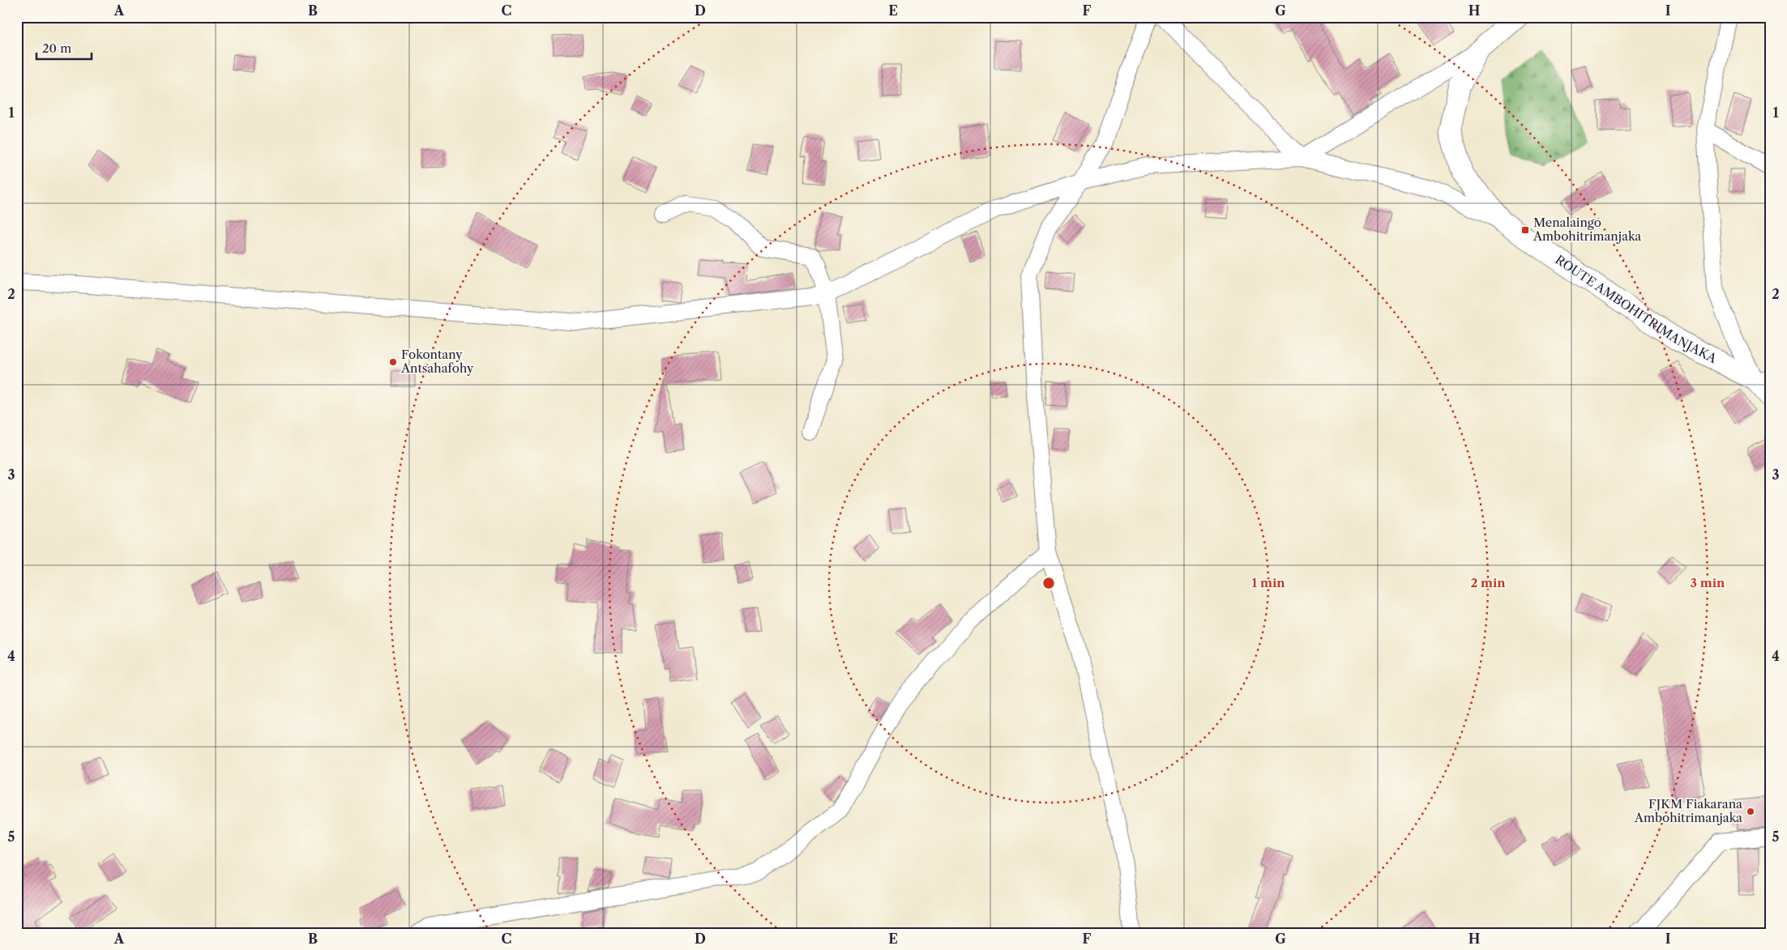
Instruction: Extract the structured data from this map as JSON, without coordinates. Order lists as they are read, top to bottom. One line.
{"streets":{"street":["ROUTE AMBOHITRIMANJAKA"]},"places":{"transit":["Menalaingo Ambohitrimanjaka"],"other":["Fokontany Antsahafohy","FJKM Fiakarana Ambohitrimanjaka"]},"scale_bar":"20 m","grid":{"columns":["A","B","C","D","E","F","G","H","I"],"rows":["1","2","3","4","5"]},"rings":["1 min","2 min","3 min"]}
